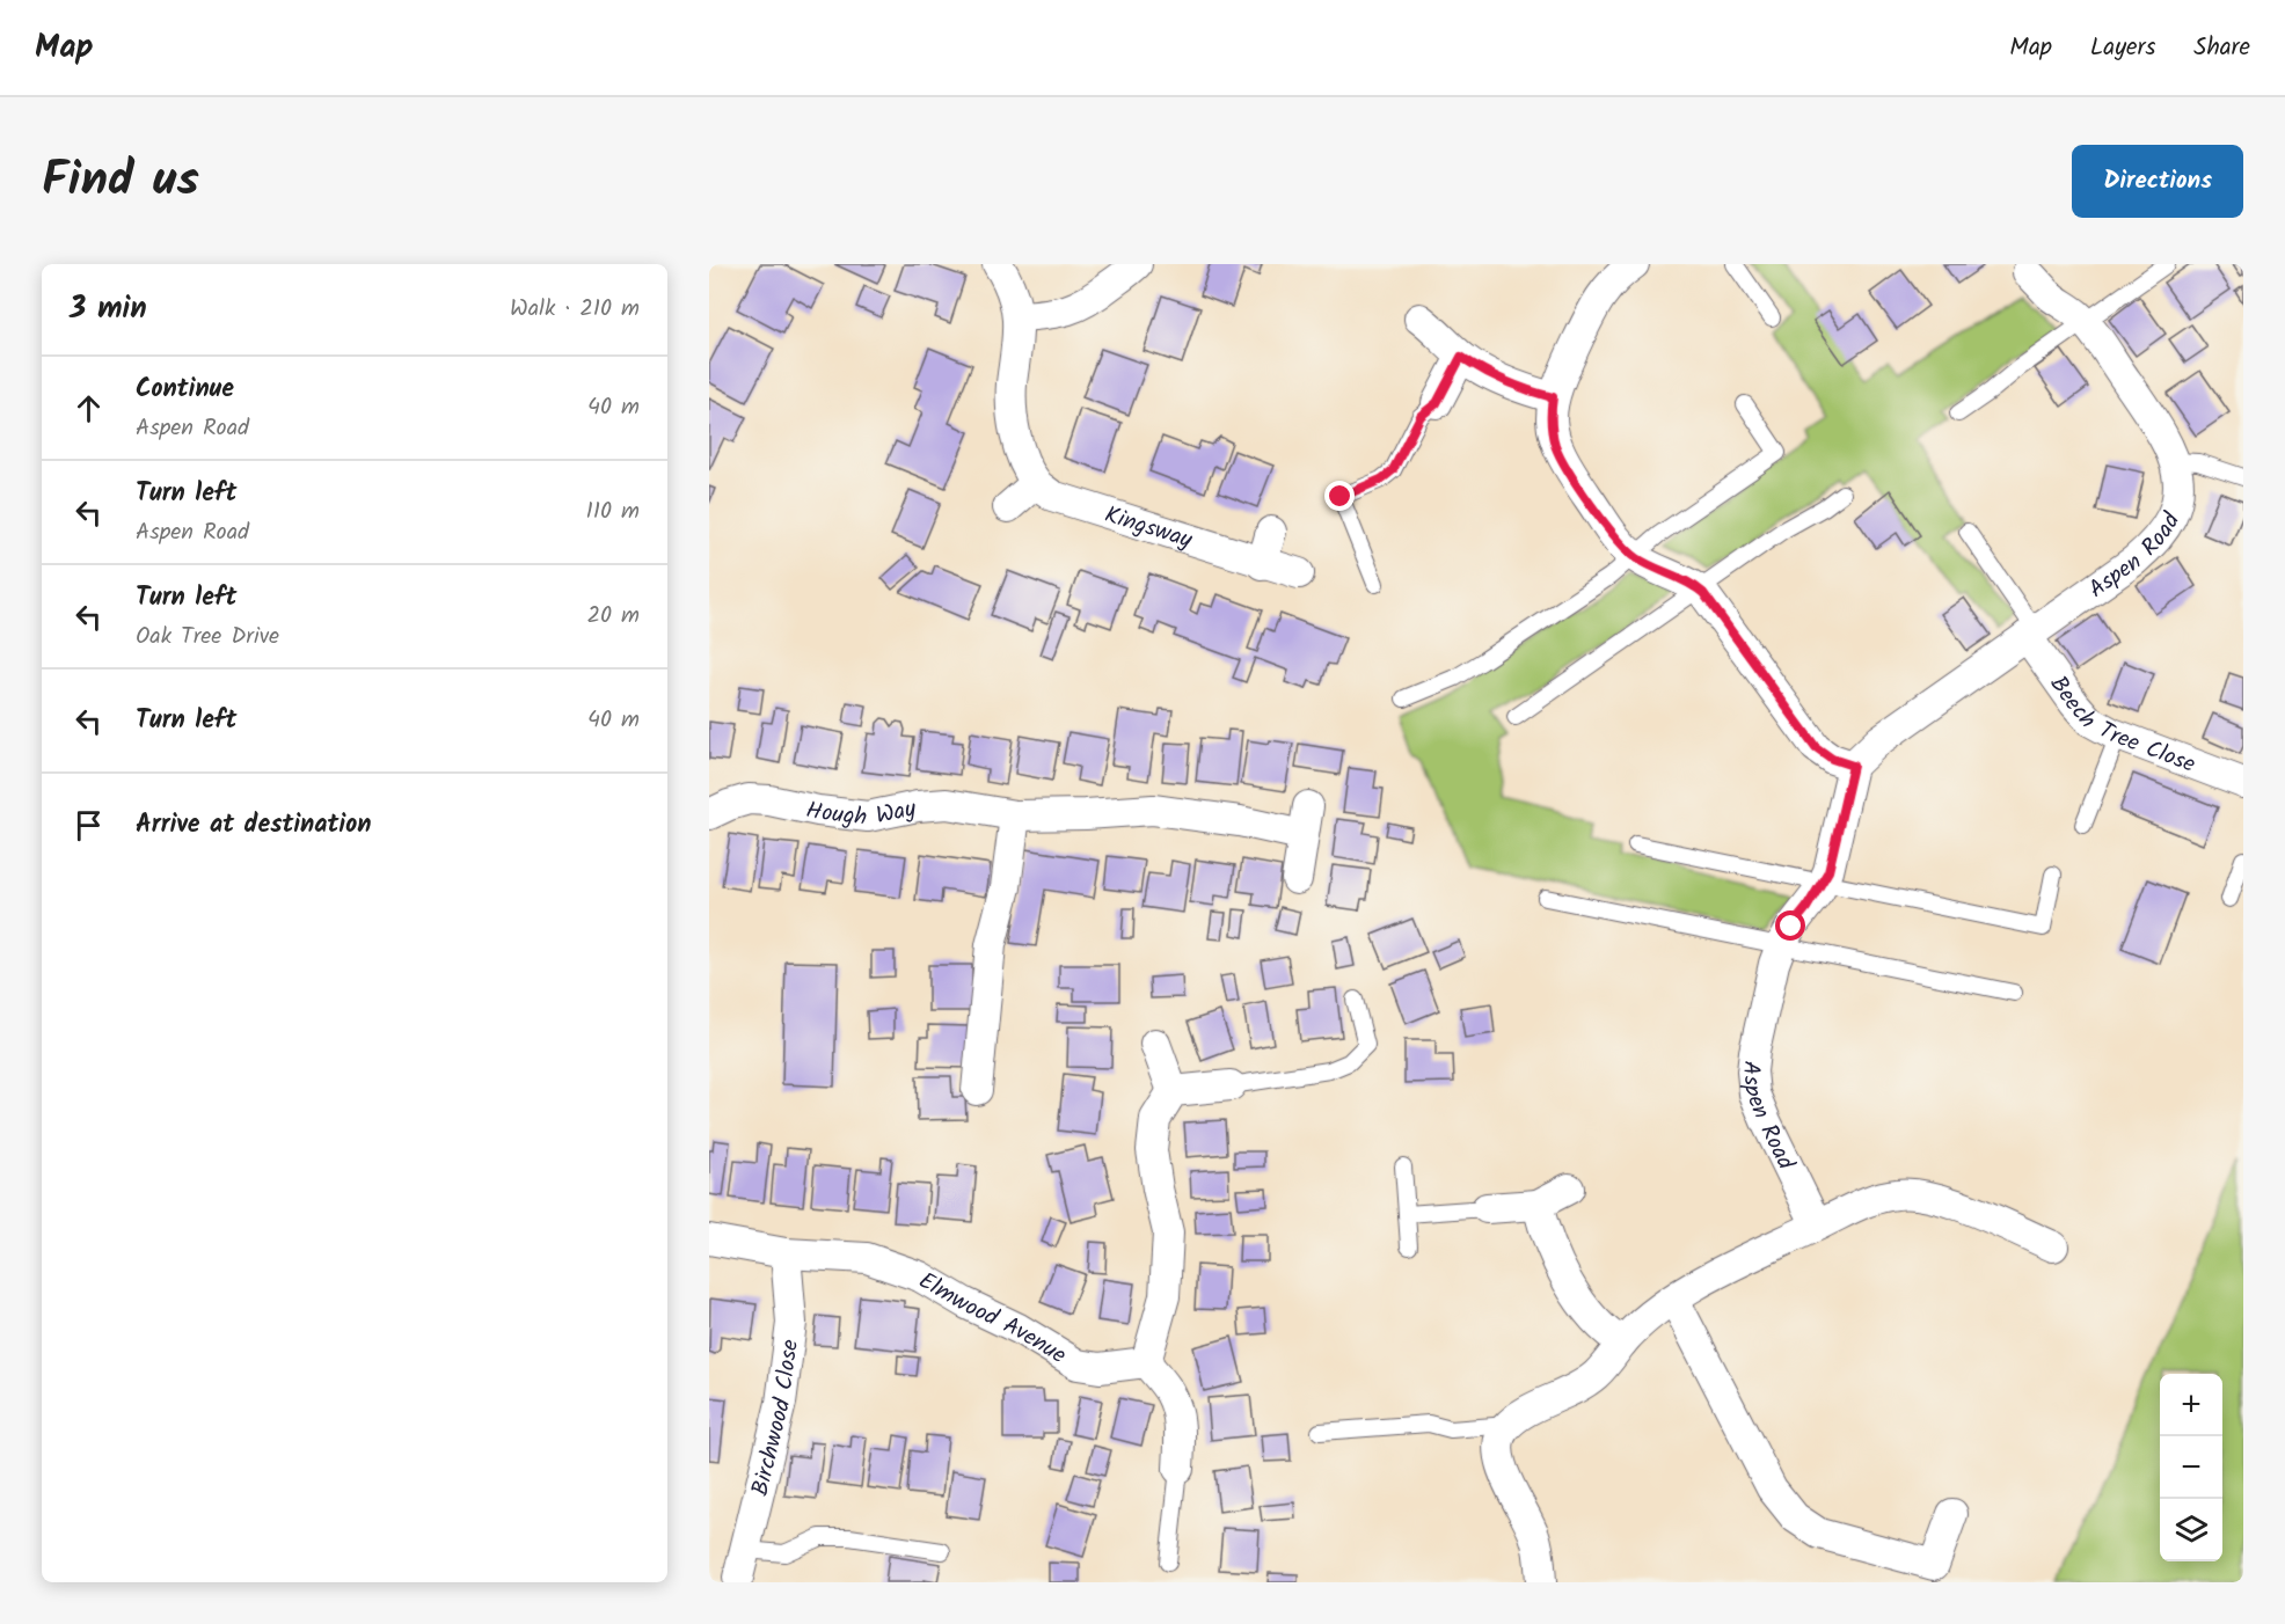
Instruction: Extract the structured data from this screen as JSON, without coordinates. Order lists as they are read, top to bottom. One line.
{"streets":{"street":["Kingsway","Aspen Road","Beech Tree Close","Hough Way","Elmwood Avenue","Birchwood Close"]},"crossings":[["Aspen Road","Beech Tree Close"],["Elmwood Avenue","Birchwood Close"]],"page":{"header":"Map","nav":["Map","Layers","Share"],"title":"Find us","buttons":"Directions","heading":["3 min","Walk · 210 m"],"list":[["Continue","Aspen Road","40 m"],["Turn left","Aspen Road","110 m"],["Turn left","Oak Tree Drive","20 m"],["Turn left","40 m"],"Arrive at destination"],"map_buttons":["+","−"]}}
